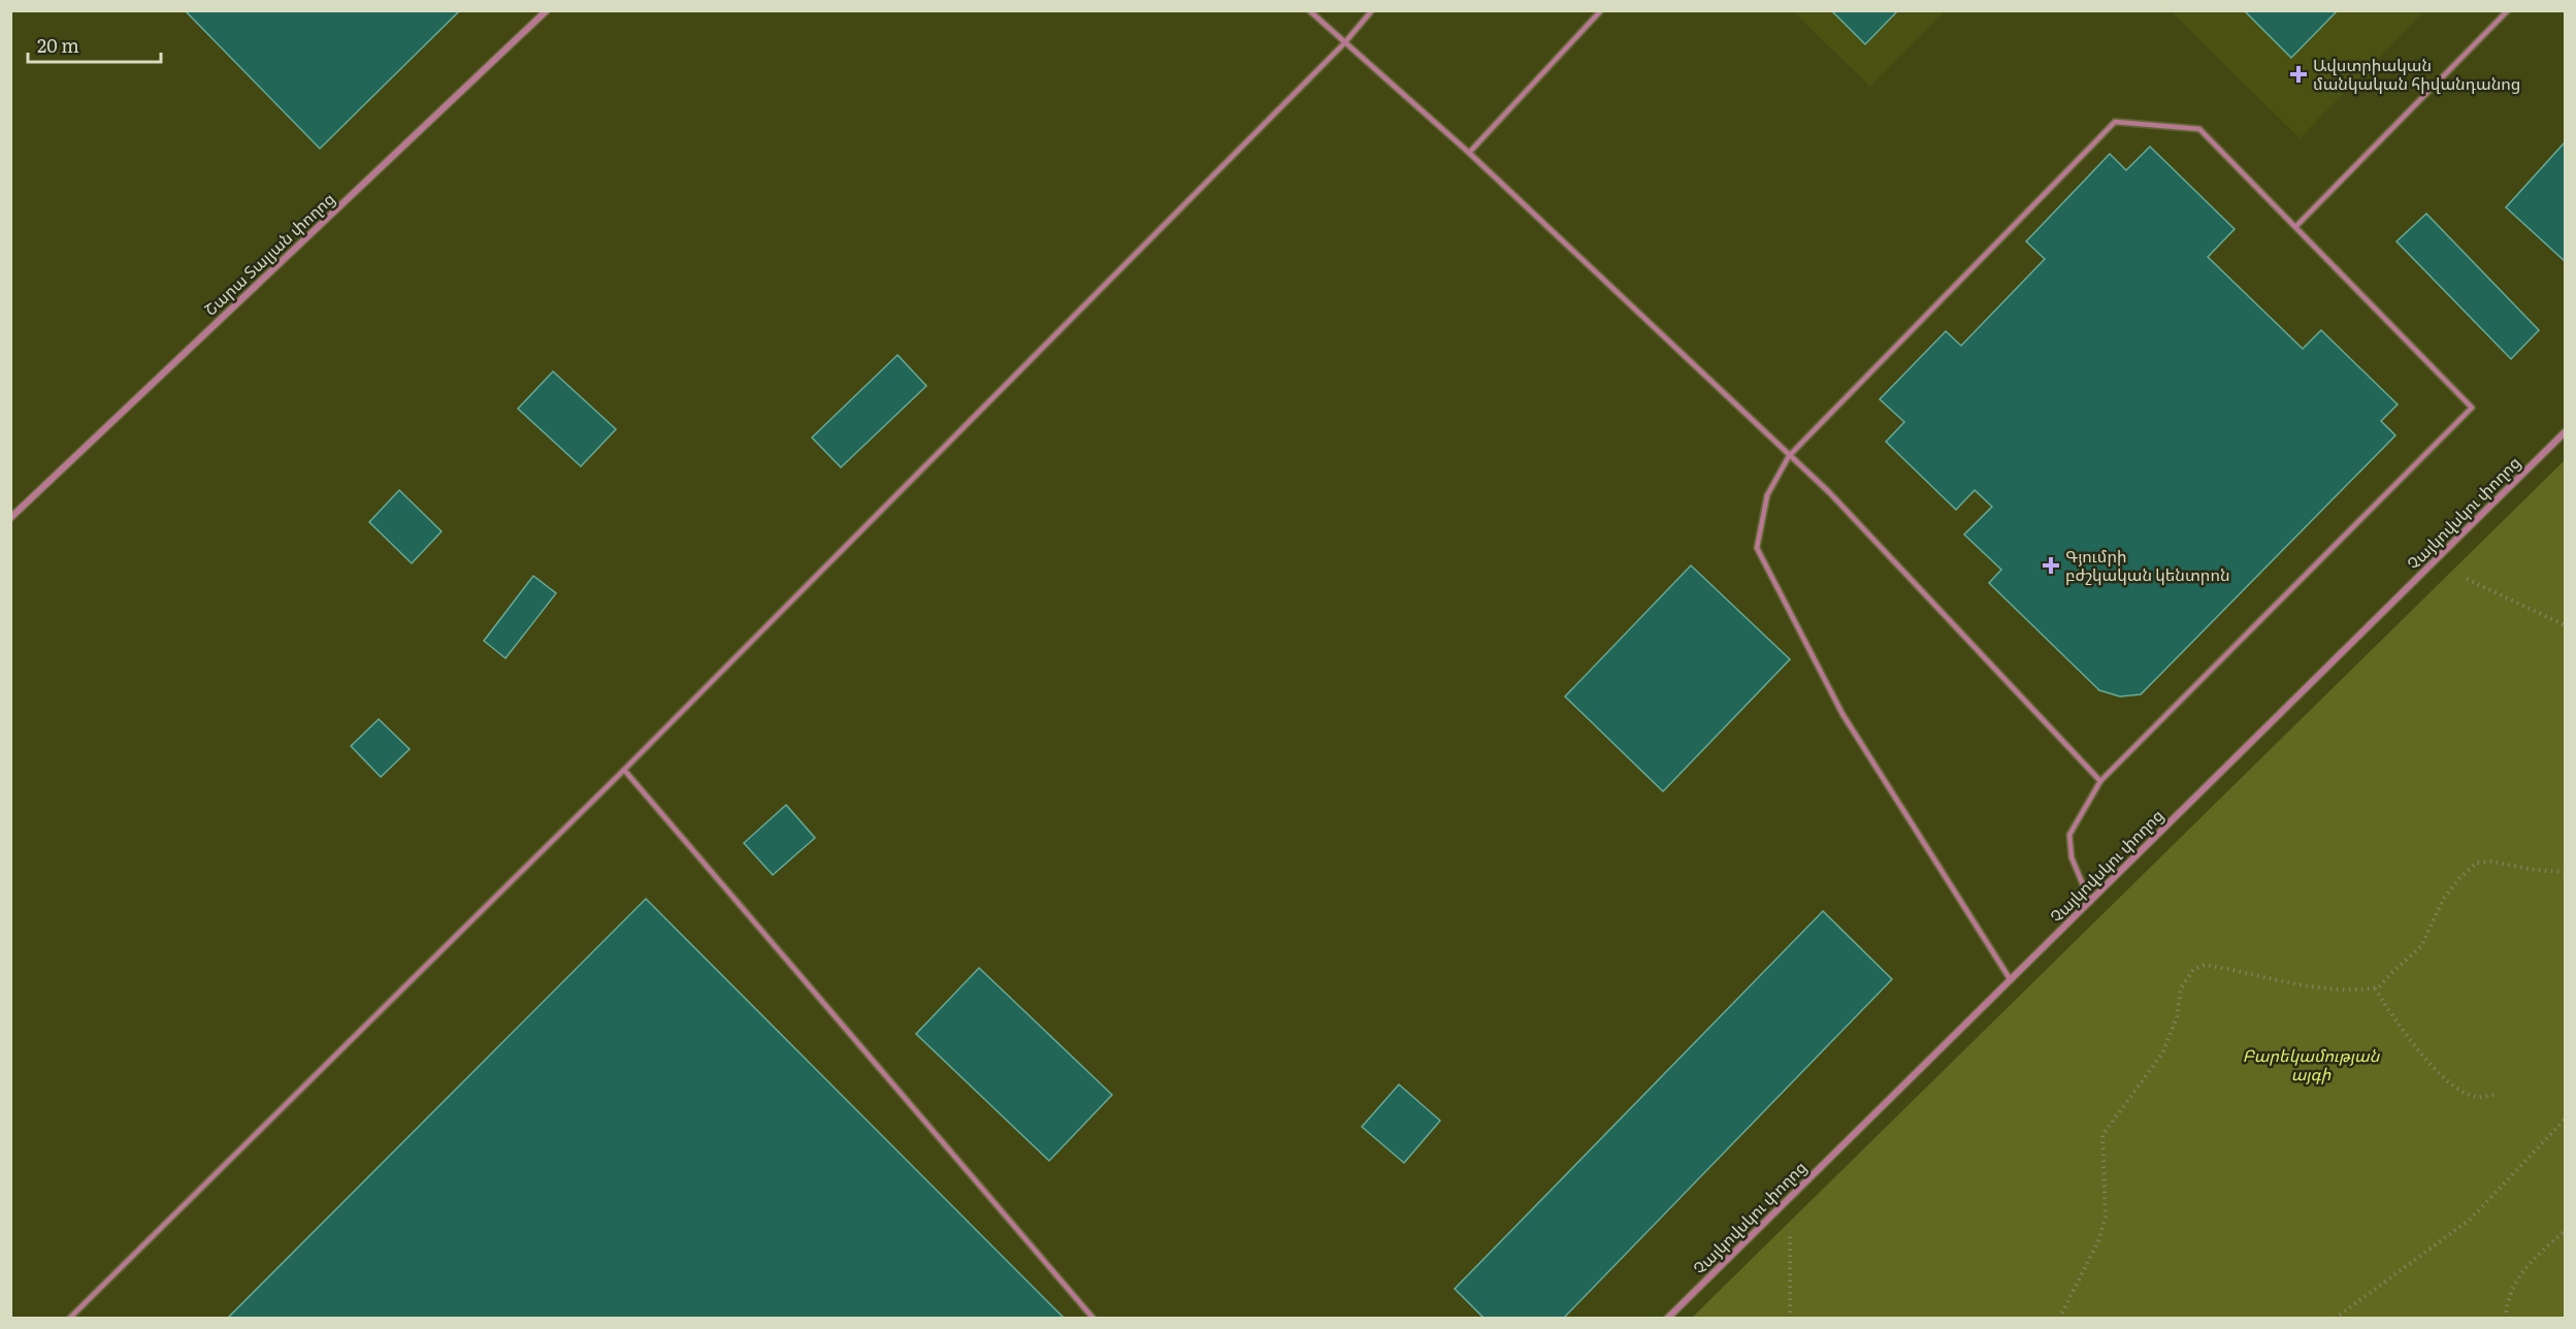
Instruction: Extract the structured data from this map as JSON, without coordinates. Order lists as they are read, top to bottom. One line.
{"streets":{"street":["Շարա Տալյան փողոց","Չայկովսկու փողոց"]},"parks":["Բարեկամության այգի"],"places":{"health":["Ավստրիական մանկական հիվանդանոց","Գյումրի բժշկական կենտրոն"]},"scale_bar":"20 m"}
